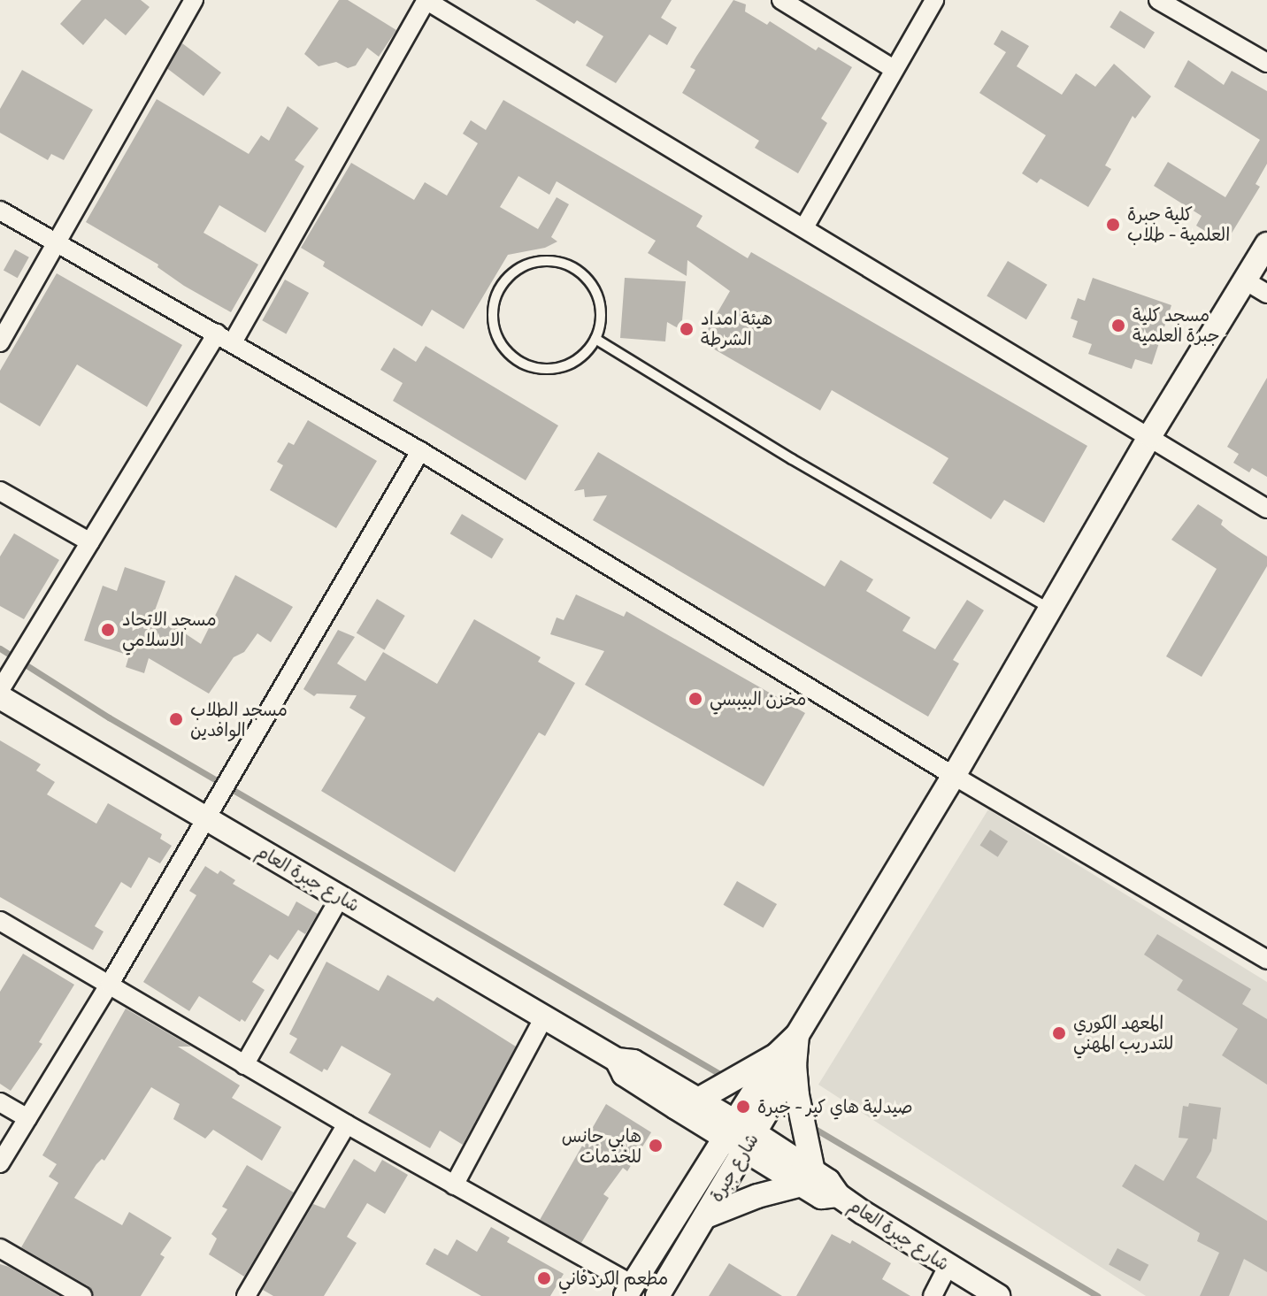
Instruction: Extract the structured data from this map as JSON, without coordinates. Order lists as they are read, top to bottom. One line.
{"streets":{"main road":["شارع جبرة العام","شارع جبرة"]},"crossings":[["شارع جبرة العام","شارع جبرة"]],"places":["كلية جبرة العلمية - طلاب","مسجد كلية جبرة العلمية","هيئة امداد الشرطة","مسجد الاتحاد الاسلامي","مخزن البيبسي","مسجد الطلاب الوافدين","المعهد الكوري للتدريب المهني","صيدلية هاي كير - جبرة","هابي جانس للخدمات","مطعم الكردفاني"]}
